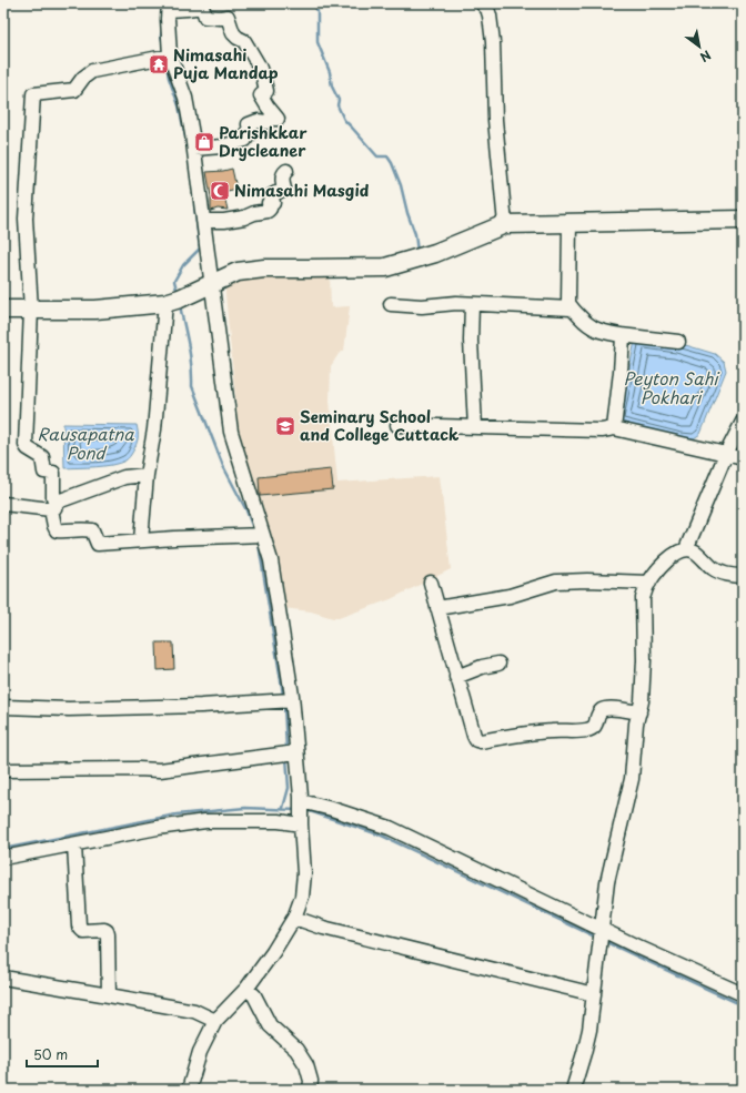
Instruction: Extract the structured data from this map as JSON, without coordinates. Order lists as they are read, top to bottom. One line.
{"water":["Peyton Sahi Pokhari","Rausapatna Pond"],"places":{"temple":["Nimasahi Puja Mandap"],"shop":["Parishkkar Drycleaner"],"mosque":["Nimasahi Masgid"],"school or university":["Seminary School and College Cuttack"]},"scale_bar":"50 m","north":"bottom right"}
